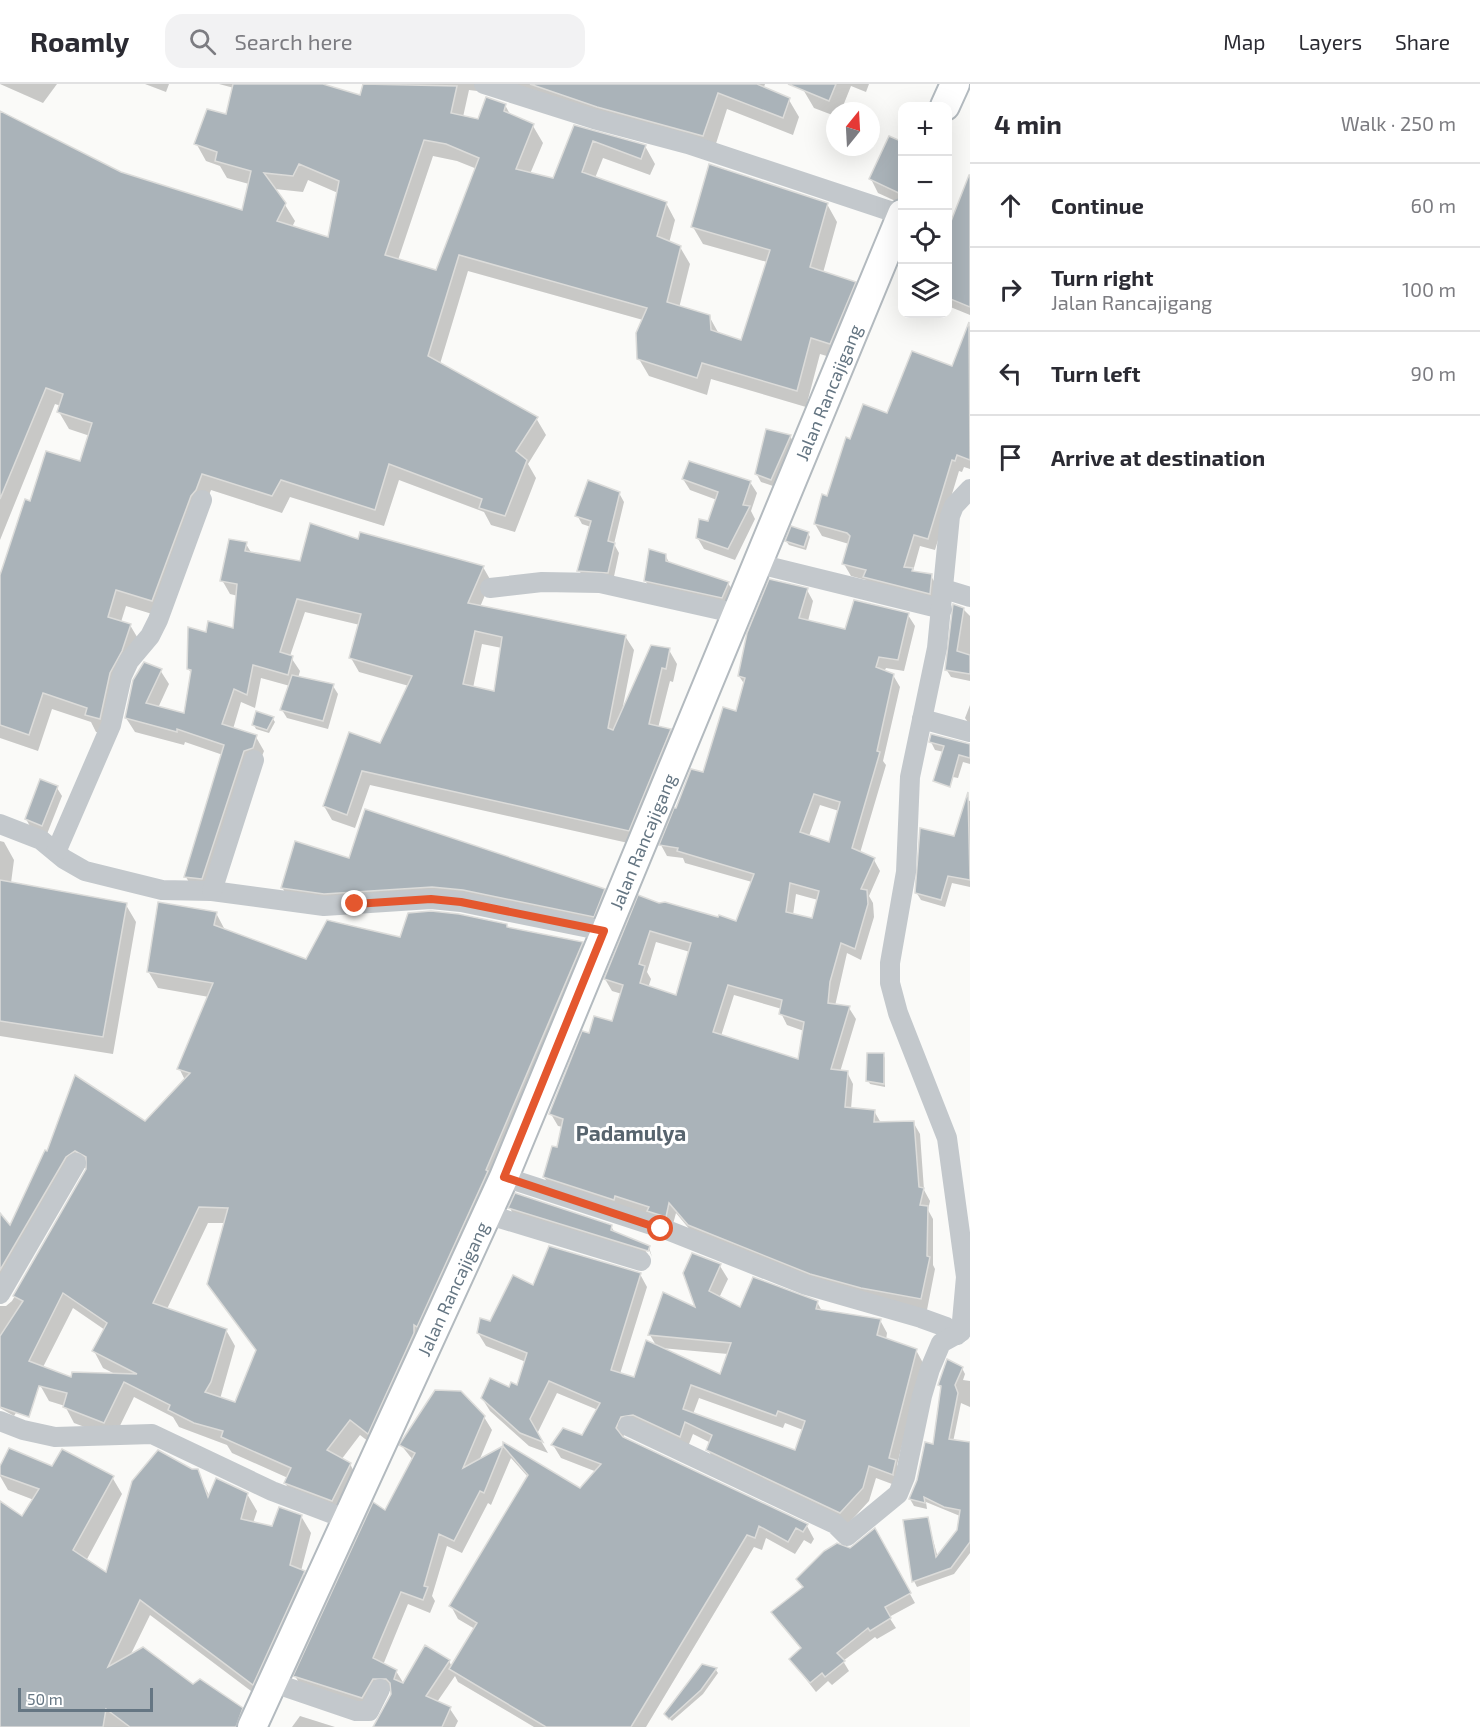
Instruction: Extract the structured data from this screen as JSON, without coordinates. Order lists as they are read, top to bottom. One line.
{"streets":{"main road":["Jalan Rancajigang"]},"districts":["Padamulya"],"scale_bar":"50 m","north":"top","page":{"header":"Roamly","search":"Search here","nav":["Map","Layers","Share"],"heading":["4 min","Walk · 250 m"],"map_buttons":["+","−"],"list":[["Continue","60 m"],["Turn right","Jalan Rancajigang","100 m"],["Turn left","90 m"],"Arrive at destination"],"scale":"50 m"}}
